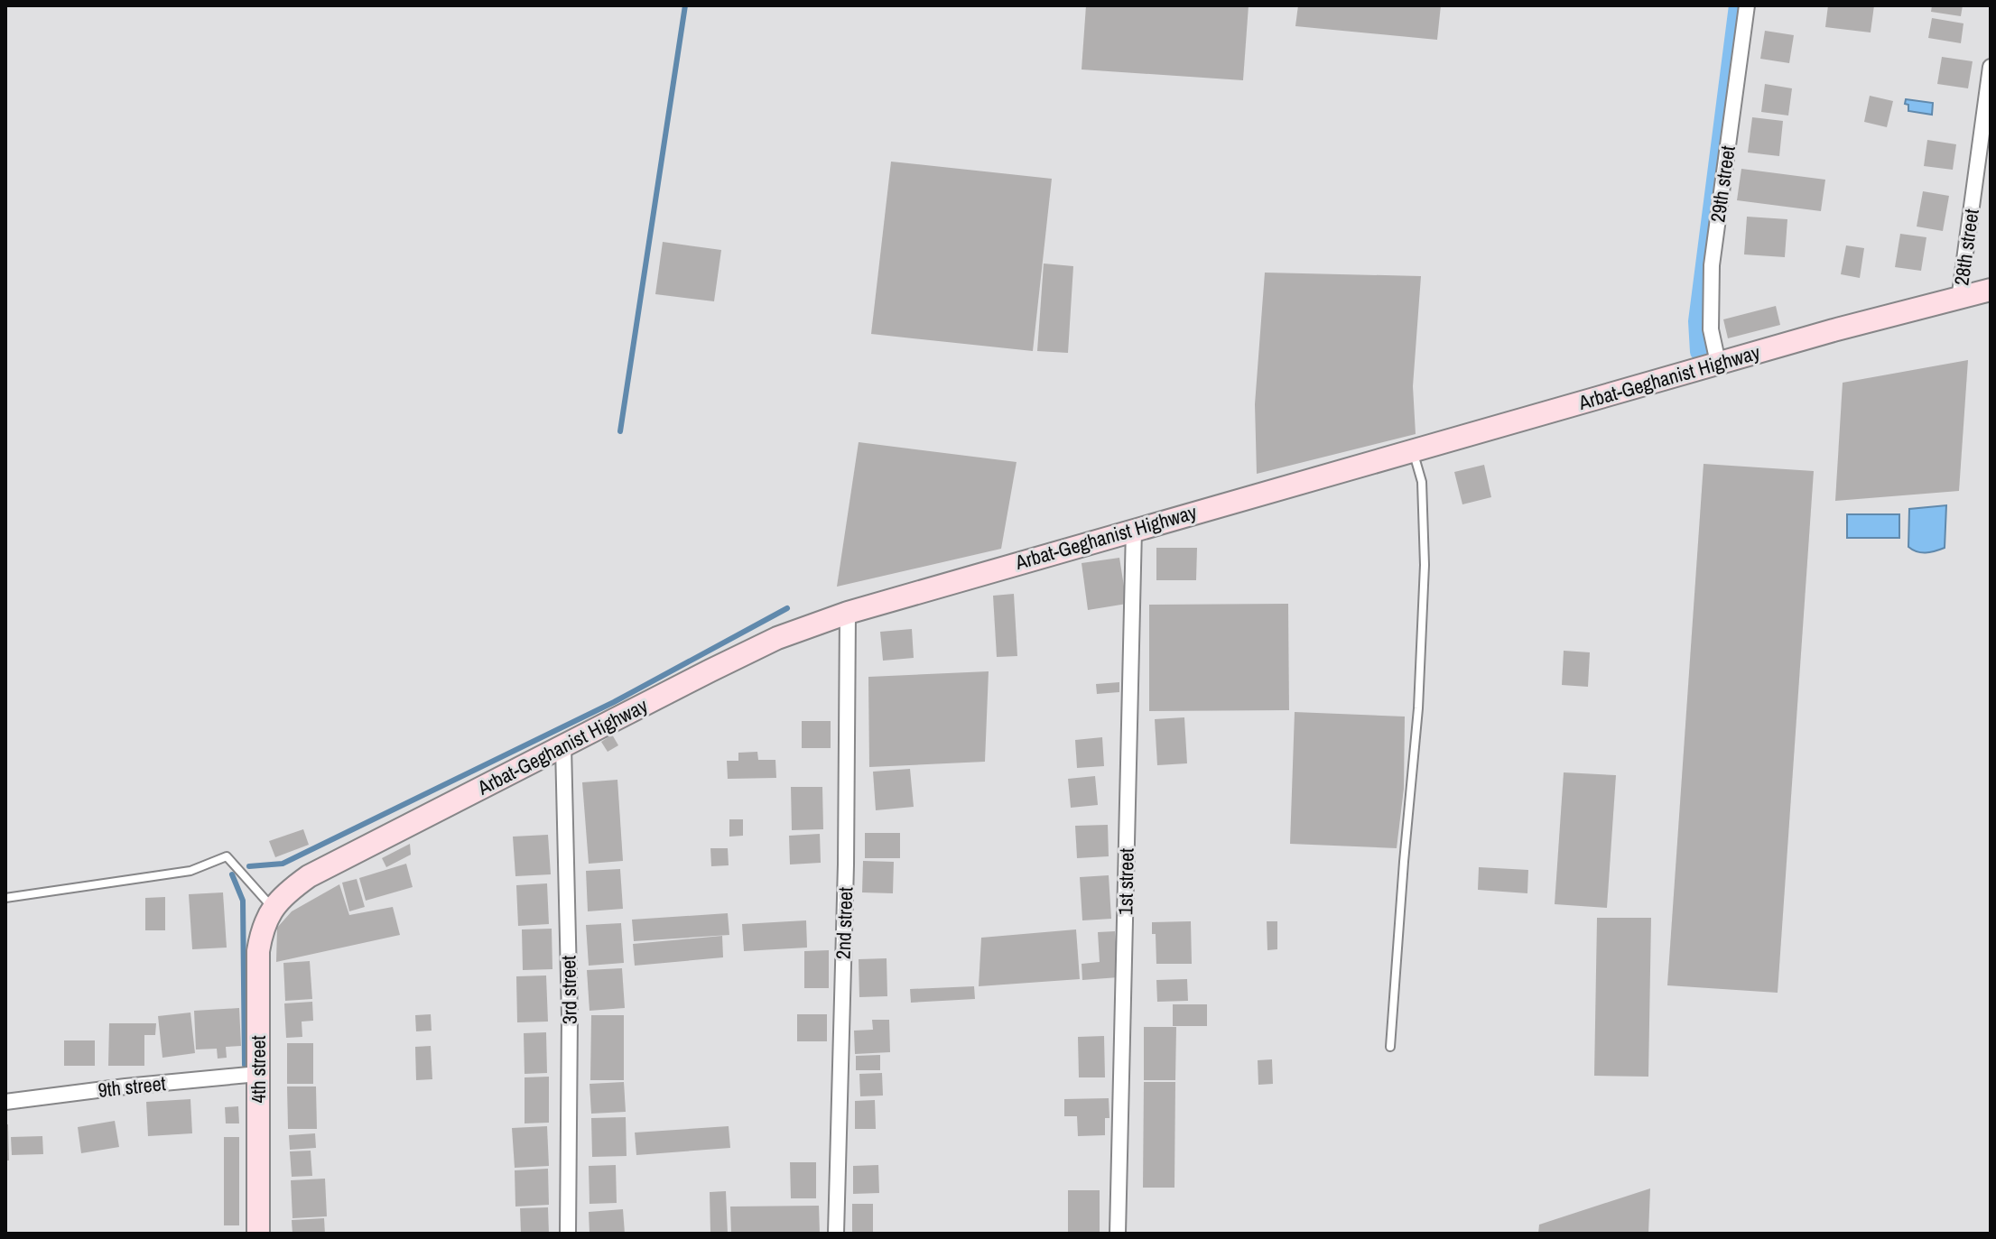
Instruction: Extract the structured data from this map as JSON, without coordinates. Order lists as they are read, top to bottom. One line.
{"streets":{"main road":["Arbat-Geghanist Highway","4th street"],"street":["29th street","28th street","1st street","2nd street","3rd street","9th street"]},"crossings":[["29th street","Arbat-Geghanist Highway"],["28th street","Arbat-Geghanist Highway"],["Arbat-Geghanist Highway","1st street"],["Arbat-Geghanist Highway","2nd street"],["Arbat-Geghanist Highway","3rd street"],["Arbat-Geghanist Highway","4th street"],["4th street","9th street"]]}
